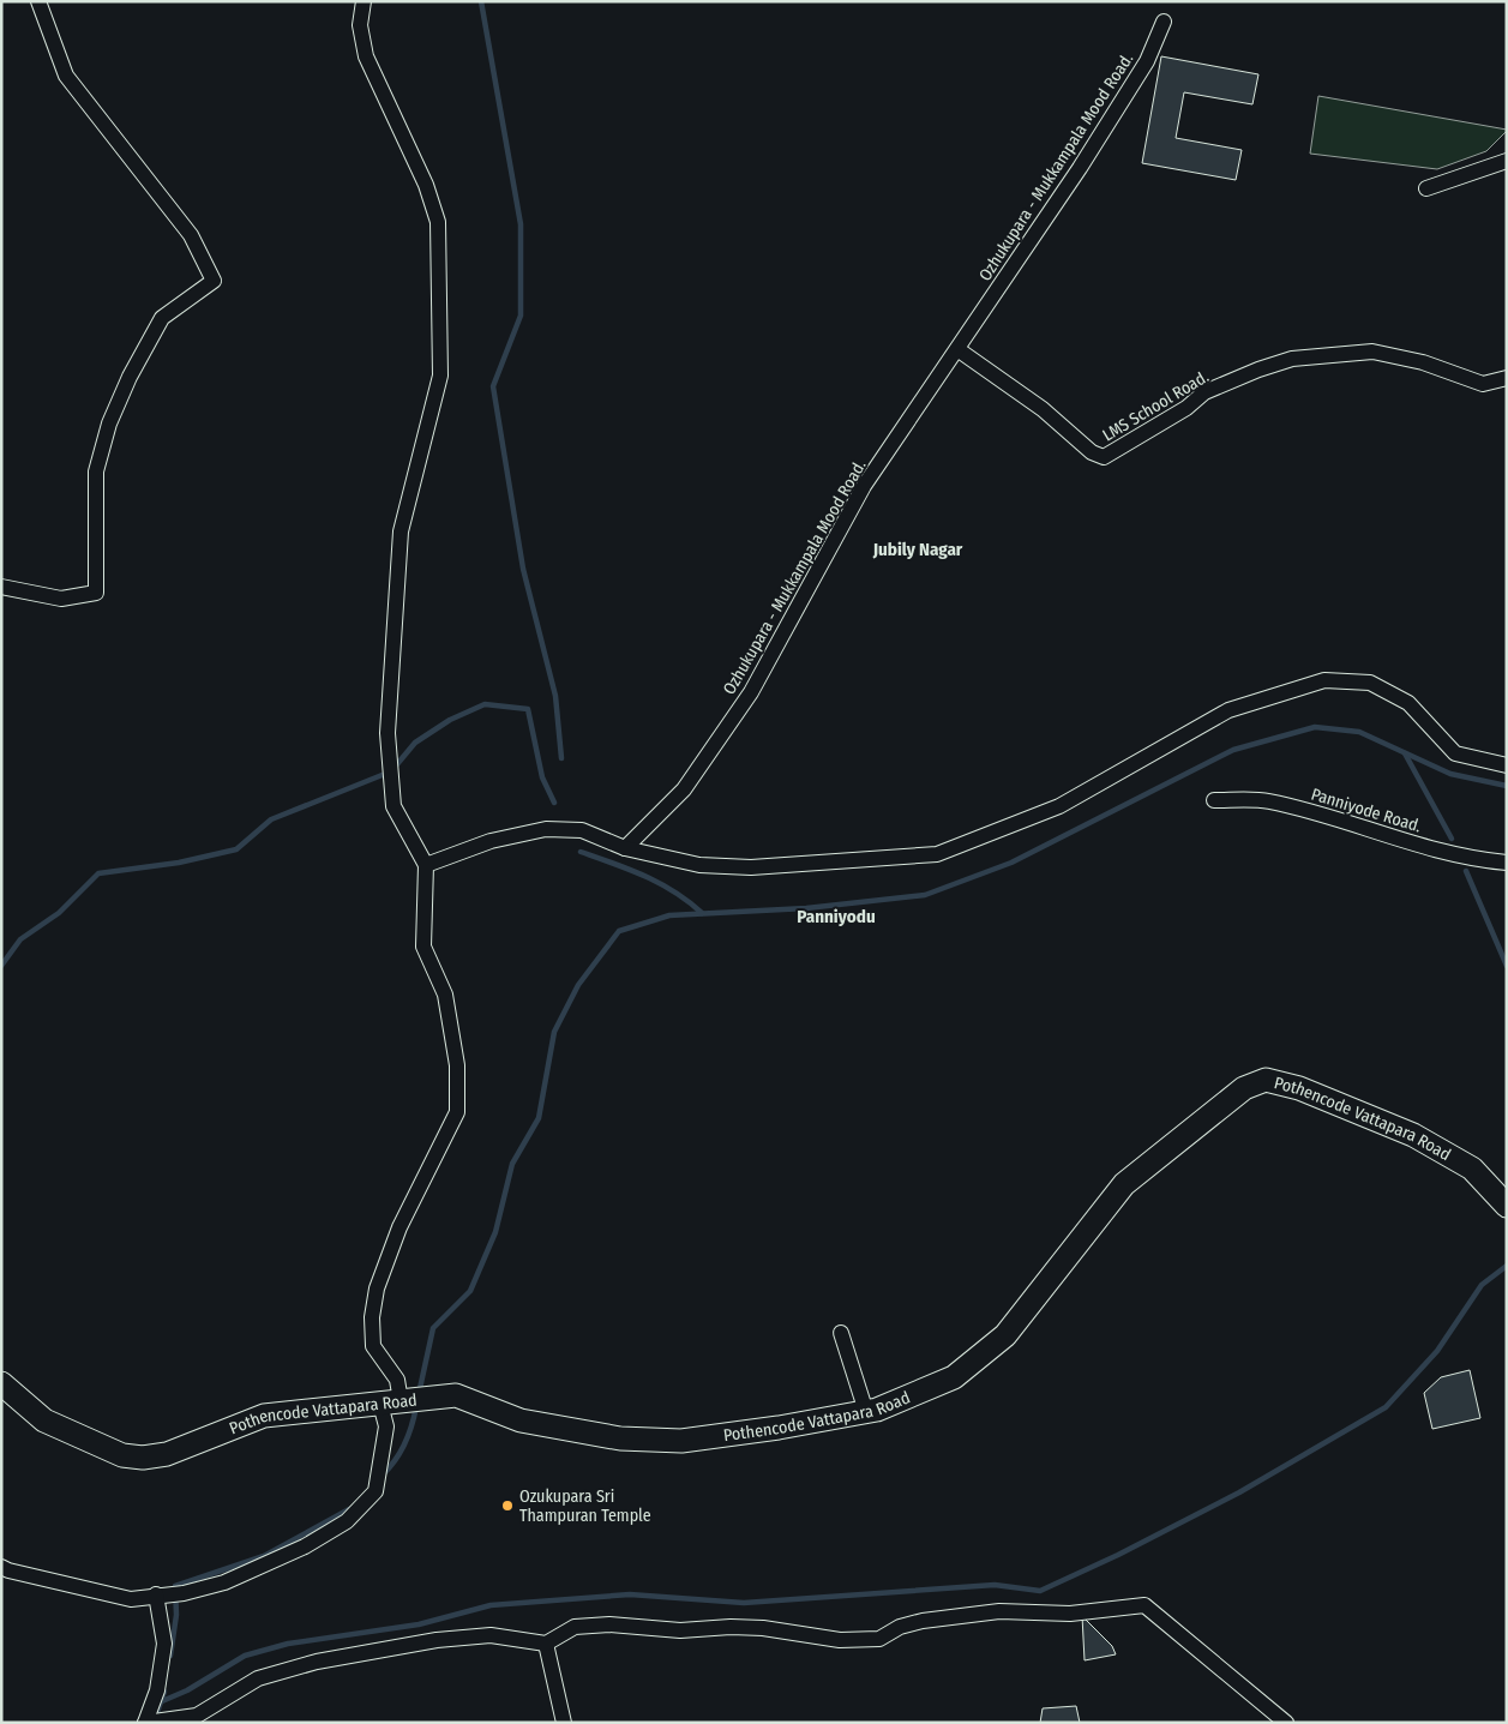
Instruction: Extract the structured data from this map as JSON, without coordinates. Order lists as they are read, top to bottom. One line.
{"streets":{"main road":["Pothencode Vattapara Road"],"street":["Ozhukupara - Mukkampala Mood Road.","LMS School Road.","Panniyode Road."]},"crossings":[["Ozhukupara - Mukkampala Mood Road.","LMS School Road."]],"districts":["Jubily Nagar","Panniyodu"],"places":["Ozukupara Sri Thampuran Temple"]}
